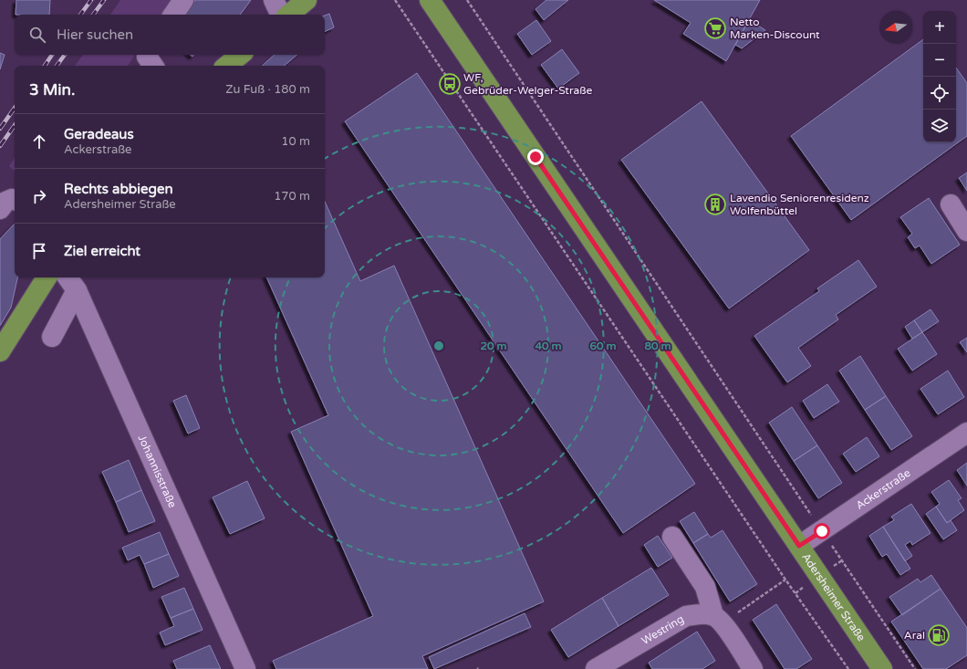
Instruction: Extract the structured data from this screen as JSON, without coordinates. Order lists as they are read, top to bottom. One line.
{"streets":{"main road":["Adersheimer Straße"],"street":["Johannisstraße","Ackerstraße","Westring"]},"crossings":[["Ackerstraße","Adersheimer Straße"]],"places":{"supermarket":["Netto Marken-Discount"],"bus stop":["WF, Gebrüder-Welger-Straße"],"building":["Lavendio Seniorenresidenz Wolfenbüttel"],"fuel station":["Aral"]},"north":"left","page":{"map_buttons":["+","−"],"search":"Hier suchen","heading":["3 Min.","Zu Fuß · 180 m"],"list":[["Geradeaus","Ackerstraße","10 m"],["Rechts abbiegen","Adersheimer Straße","170 m"],"Ziel erreicht"]},"rings":["20 m","40 m","60 m","80 m"]}
